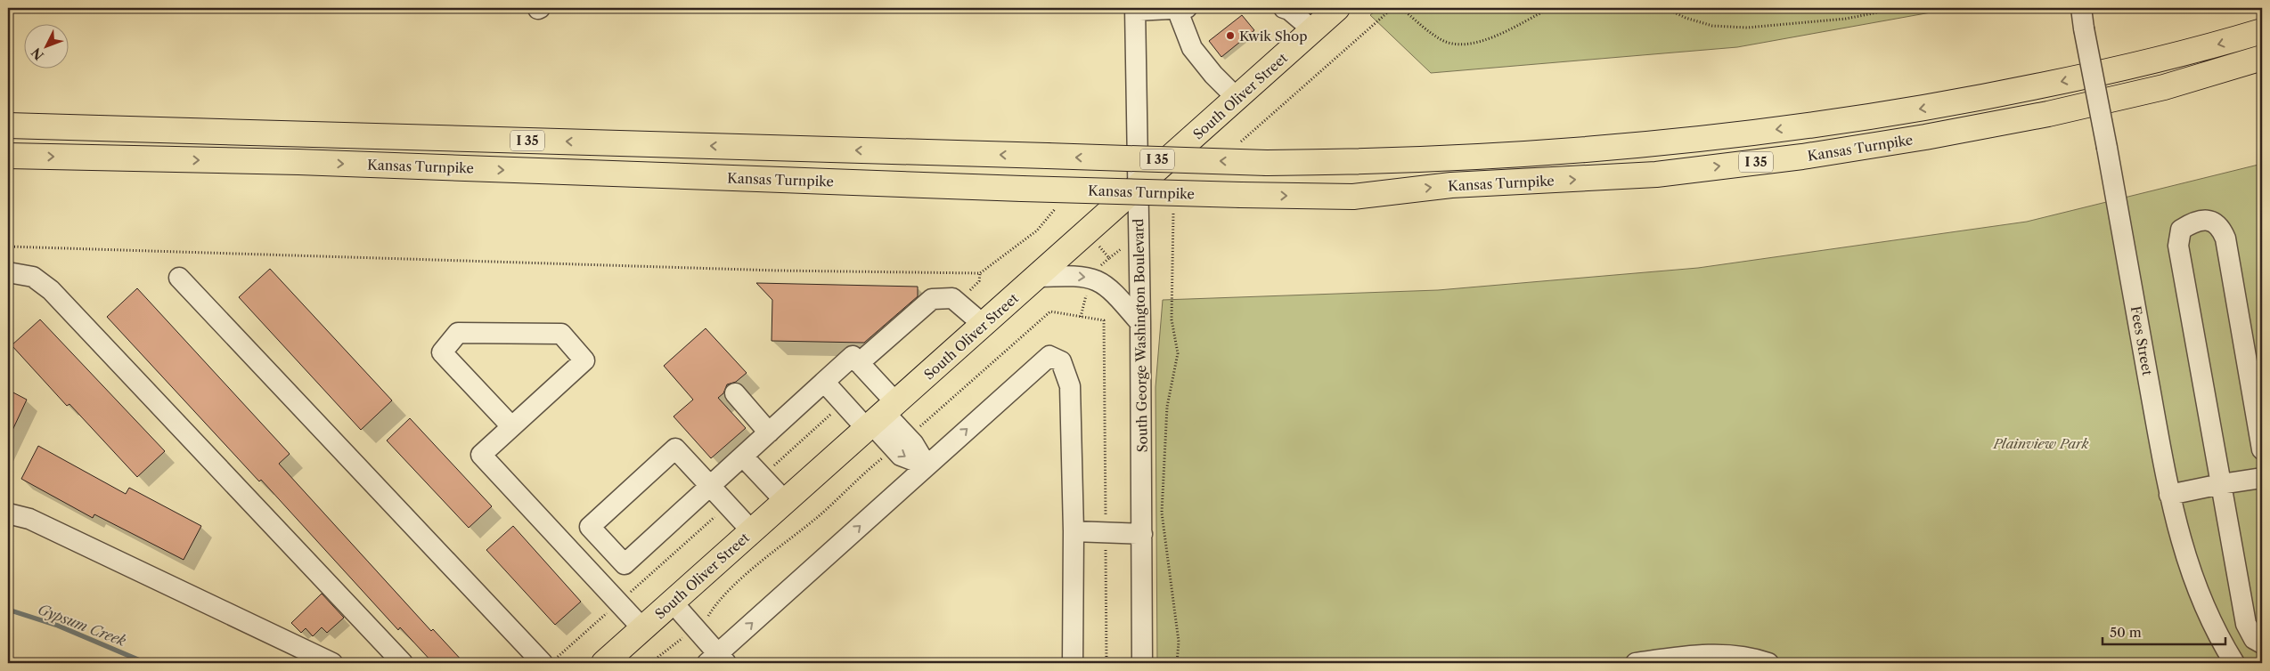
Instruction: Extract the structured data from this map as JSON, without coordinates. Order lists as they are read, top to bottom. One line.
{"streets":{"main road":["South Oliver Street","I 35","Kansas Turnpike"],"street":["South George Washington Boulevard","Fees Street"]},"crossings":[["South Oliver Street","South George Washington Boulevard"]],"water":["Gypsum Creek"],"parks":["Plainview Park"],"places":["Kwik Shop"],"scale_bar":"50 m","north":"bottom left"}
